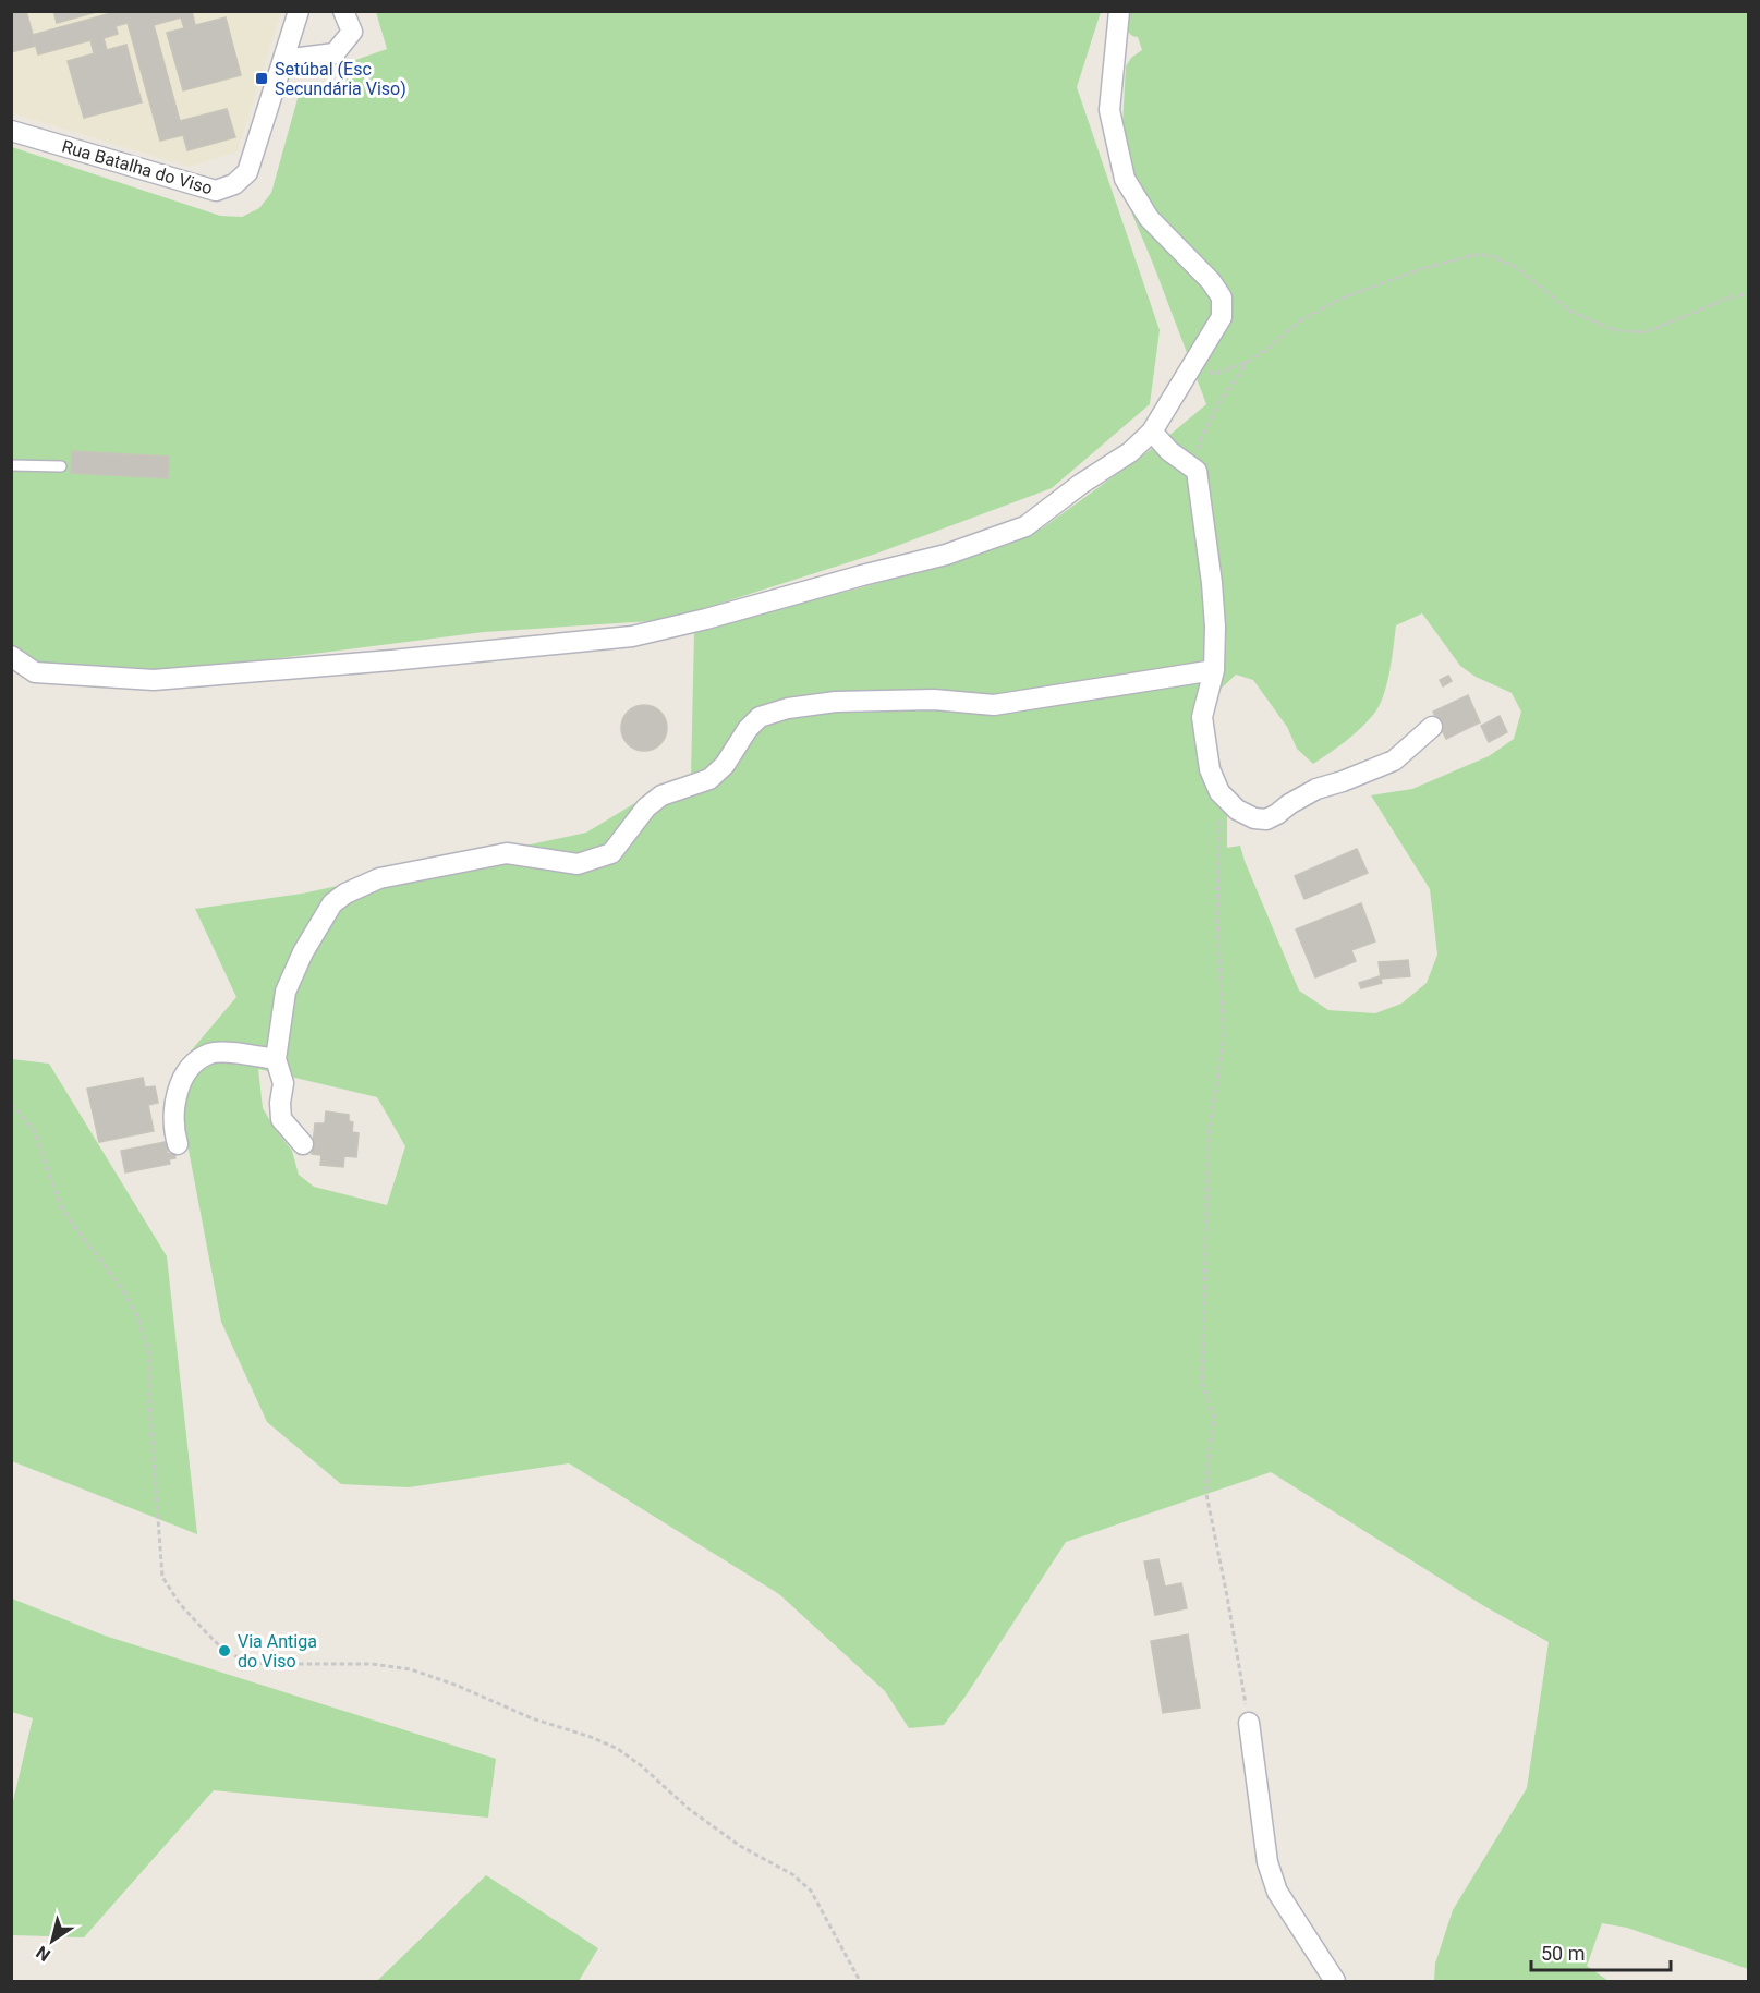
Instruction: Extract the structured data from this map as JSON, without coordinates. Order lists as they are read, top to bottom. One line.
{"streets":{"street":["Rua Batalha do Viso"]},"places":{"transit":["Setúbal (Esc Secundária Viso)"],"other":["Via Antiga do Viso"]},"scale_bar":"50 m","north":"bottom left"}
